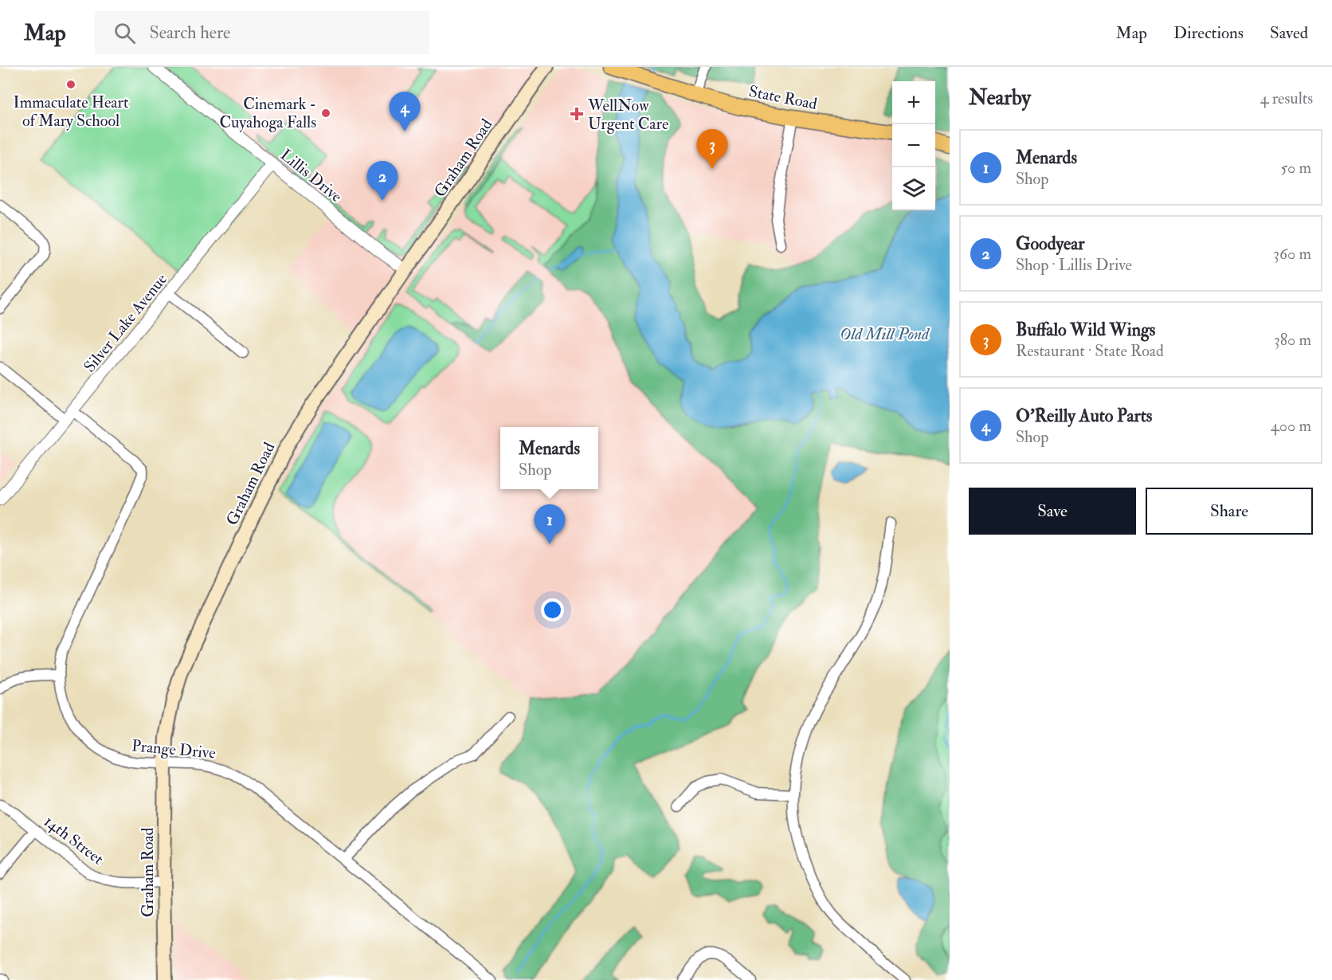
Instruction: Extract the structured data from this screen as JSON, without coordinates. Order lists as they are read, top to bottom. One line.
{"streets":{"main road":["State Road","Graham Road"],"street":["Lillis Drive","Silver Lake Avenue","Prange Drive","14th Street"]},"crossings":[["Graham Road","Lillis Drive"],["Graham Road","Prange Drive"],["Graham Road","14th Street"],["Lillis Drive","Silver Lake Avenue"],["Silver Lake Avenue","Prange Drive"]],"water":["Old Mill Pond"],"places":{"other":["Immaculate Heart of Mary School","Cinemark - Cuyahoga Falls"],"health":["WellNow Urgent Care"]},"page":{"header":"Map","search":"Search here","nav":["Map","Directions","Saved"],"heading":["Nearby","4 results"],"map_buttons":["+","−"],"pins":["4","3","2","1"],"list":[{"mark":"1","name":"Menards","note":"Shop","value":"50 m"},{"mark":"2","name":"Goodyear","note":"Shop · Lillis Drive","value":"360 m"},{"mark":"3","name":"Buffalo Wild Wings","note":"Restaurant · State Road","value":"380 m"},{"mark":"4","name":"O'Reilly Auto Parts","note":"Shop","value":"400 m"}],"popup":["Menards","Shop"],"buttons":["Save","Share"]}}
